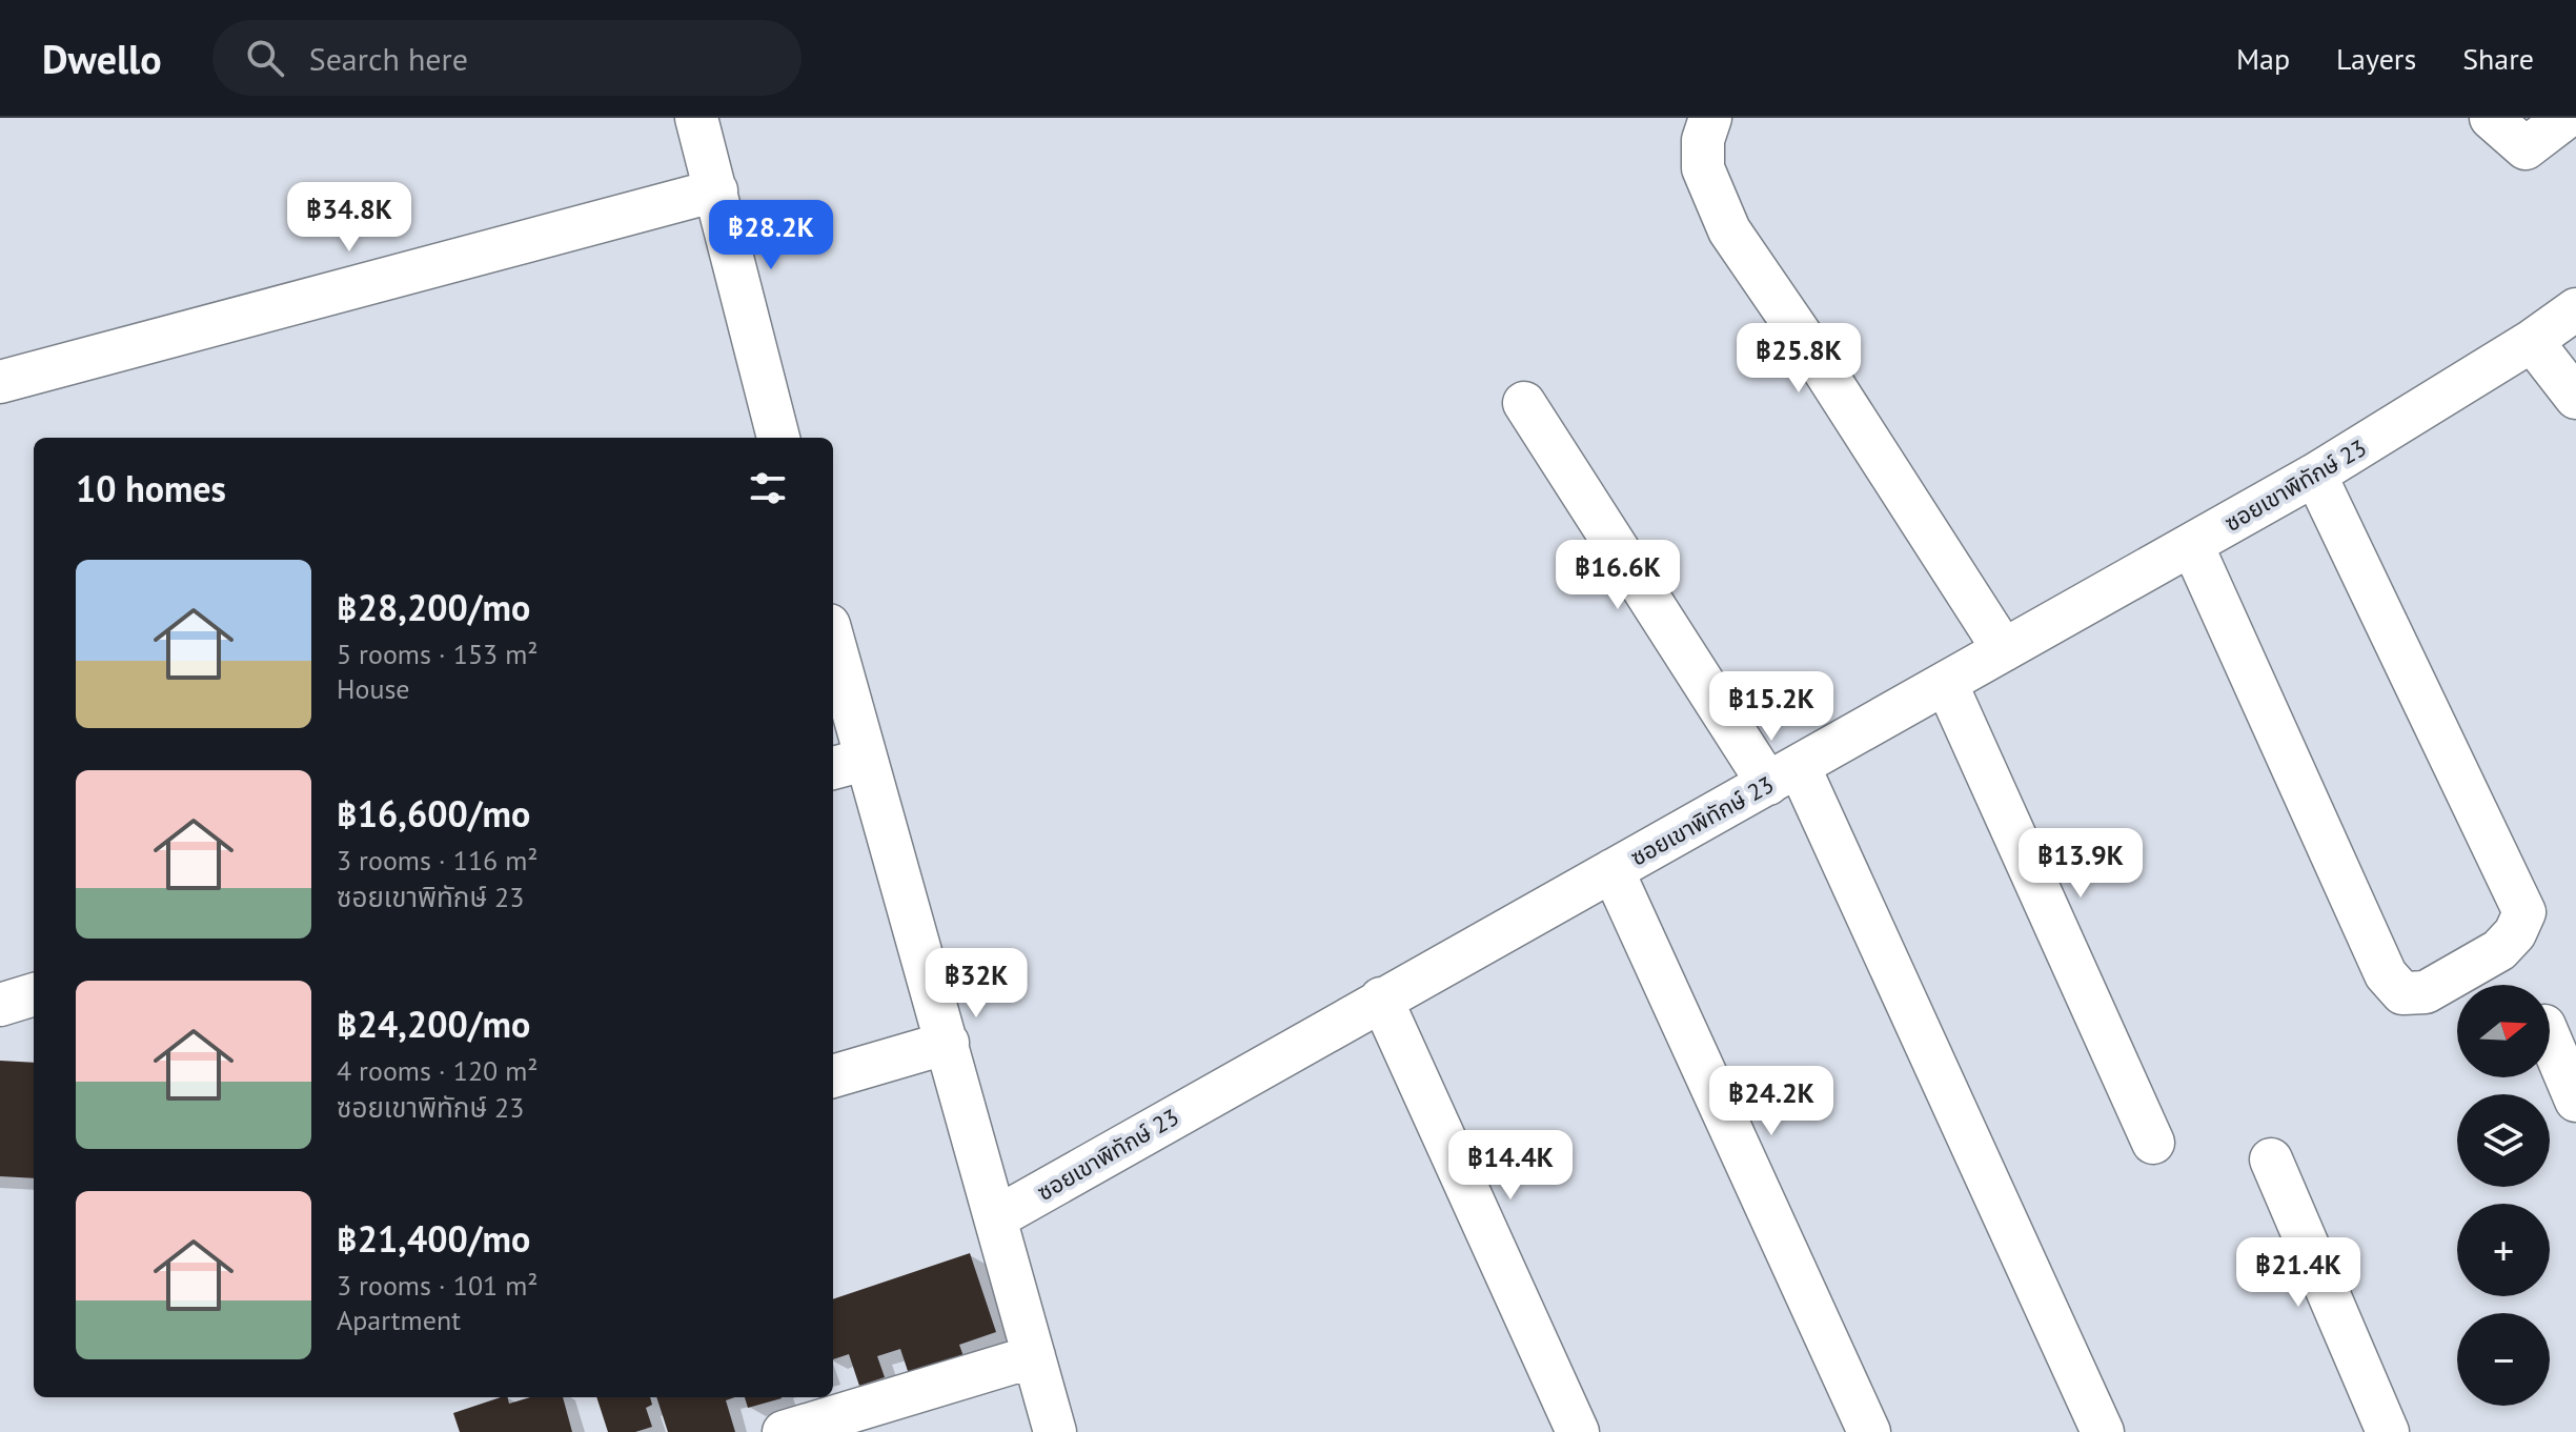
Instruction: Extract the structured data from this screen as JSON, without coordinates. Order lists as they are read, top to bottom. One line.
{"streets":{"street":["ซอยเขาพิทักษ์ 23"]},"north":"right","page":{"header":"Dwello","search":"Search here","nav":["Map","Layers","Share"],"price":["฿34.8K","฿28.2K","฿25.8K","฿16.6K","฿15.2K","฿13.9K","฿32K","฿24.2K","฿14.4K","฿21.4K"],"heading":"10 homes","list":[{"name":"฿28,200/mo","note":"5 rooms · 153 m² · House"},{"name":"฿16,600/mo","note":"3 rooms · 116 m² · ซอยเขาพิทักษ์ 23"},{"name":"฿24,200/mo","note":"4 rooms · 120 m² · ซอยเขาพิทักษ์ 23"},{"name":"฿21,400/mo","note":"3 rooms · 101 m² · Apartment"}],"map_buttons":["+","−"]}}
